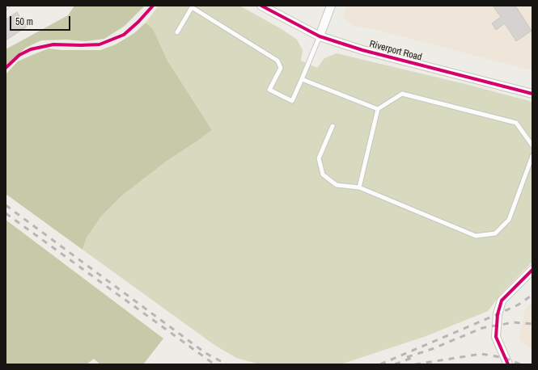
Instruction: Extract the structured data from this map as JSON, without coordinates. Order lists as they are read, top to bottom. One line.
{"streets":{"street":["Riverport Road"]},"scale_bar":"50 m"}
